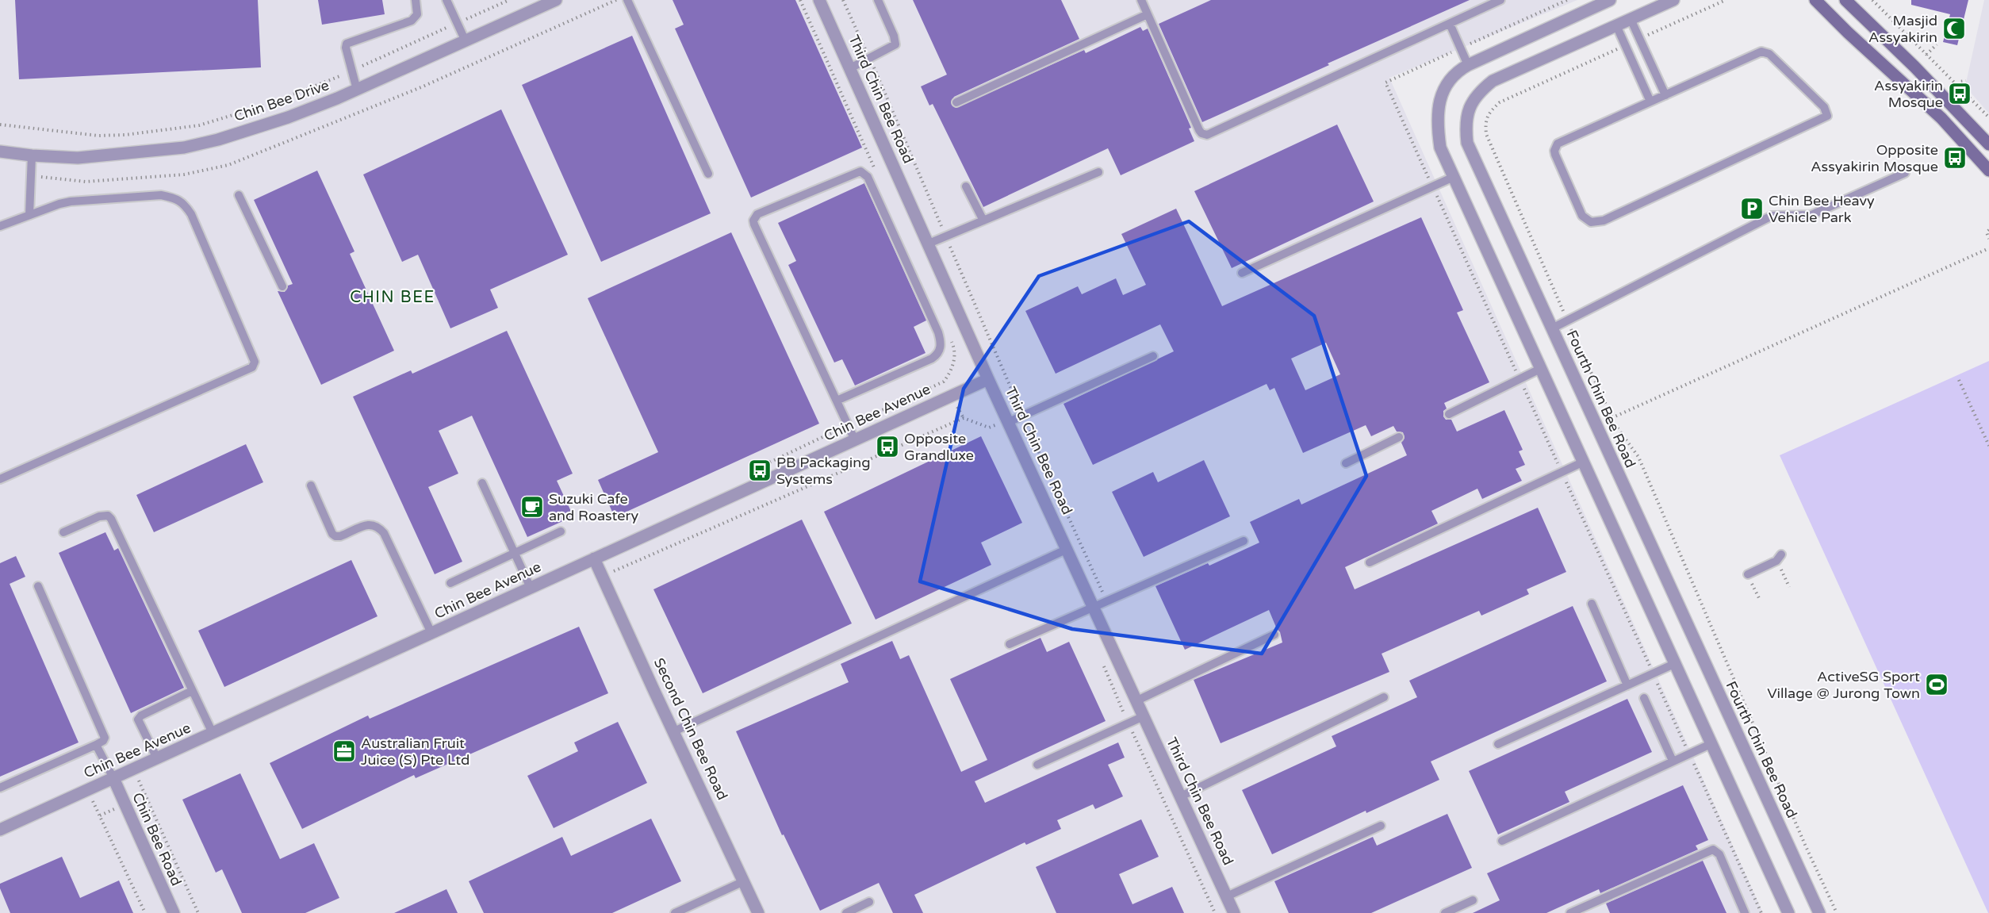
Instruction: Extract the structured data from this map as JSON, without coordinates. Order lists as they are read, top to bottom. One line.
{"streets":{"street":["Third Chin Bee Road","Chin Bee Drive","Fourth Chin Bee Road","Chin Bee Avenue","Second Chin Bee Road","Chin Bee Road"]},"crossings":[["Third Chin Bee Road","Chin Bee Avenue"],["Chin Bee Avenue","Second Chin Bee Road"],["Chin Bee Avenue","Chin Bee Road"]],"districts":["CHIN BEE"],"places":{"mosque":["Masjid Assyakirin"],"bus stop":["Assyakirin Mosque","Opposite Assyakirin Mosque","Opposite Grandluxe","PB Packaging Systems"],"parking":["Chin Bee Heavy Vehicle Park"],"cafe":["Suzuki Cafe and Roastery"],"sports":["ActiveSG Sport Village @ Jurong Town"],"office":["Australian Fruit Juice (S) Pte Ltd"]}}
